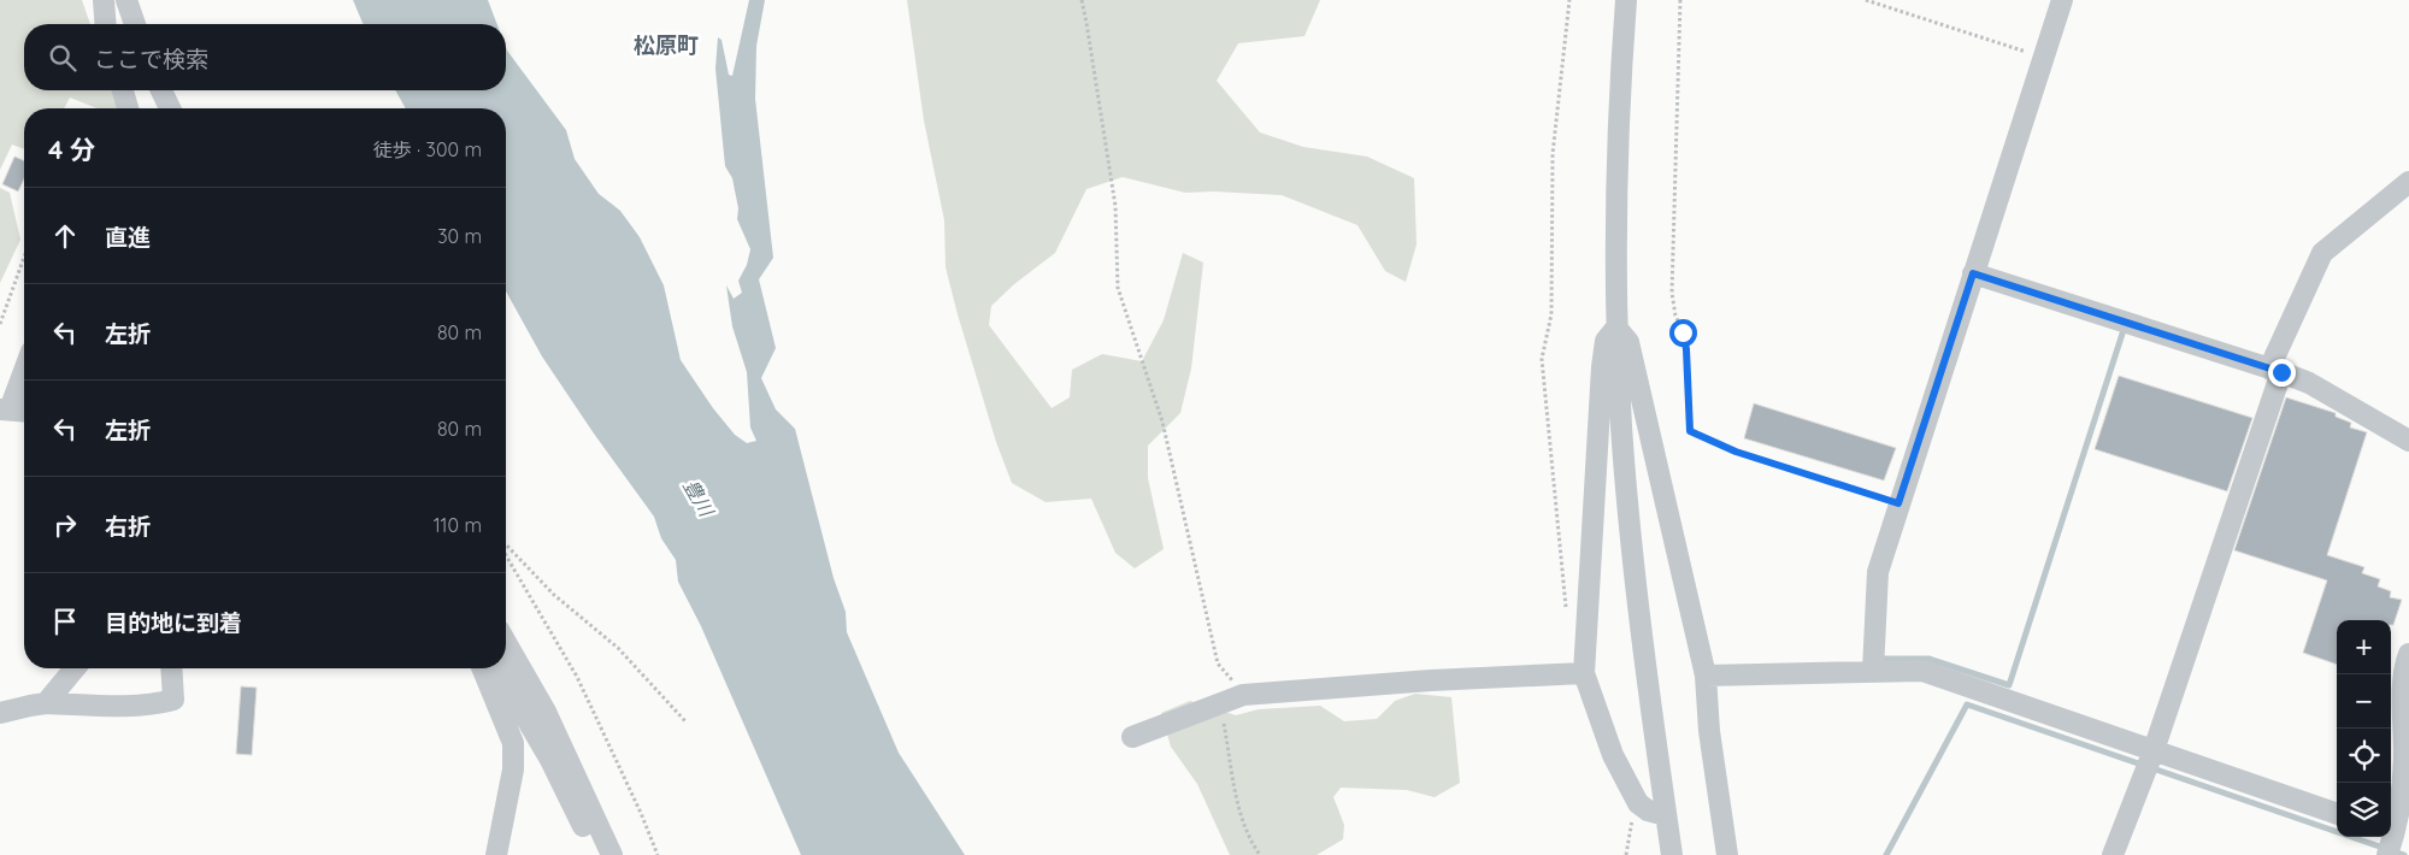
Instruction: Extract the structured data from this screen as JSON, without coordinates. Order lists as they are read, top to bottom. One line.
{"districts":["松原町"],"water":["豊川"],"page":{"search":"ここで検索","heading":["4 分","徒歩 · 300 m"],"list":[["直進","30 m"],["左折","80 m"],["左折","80 m"],["右折","110 m"],"目的地に到着"],"map_buttons":["+","−"]}}
